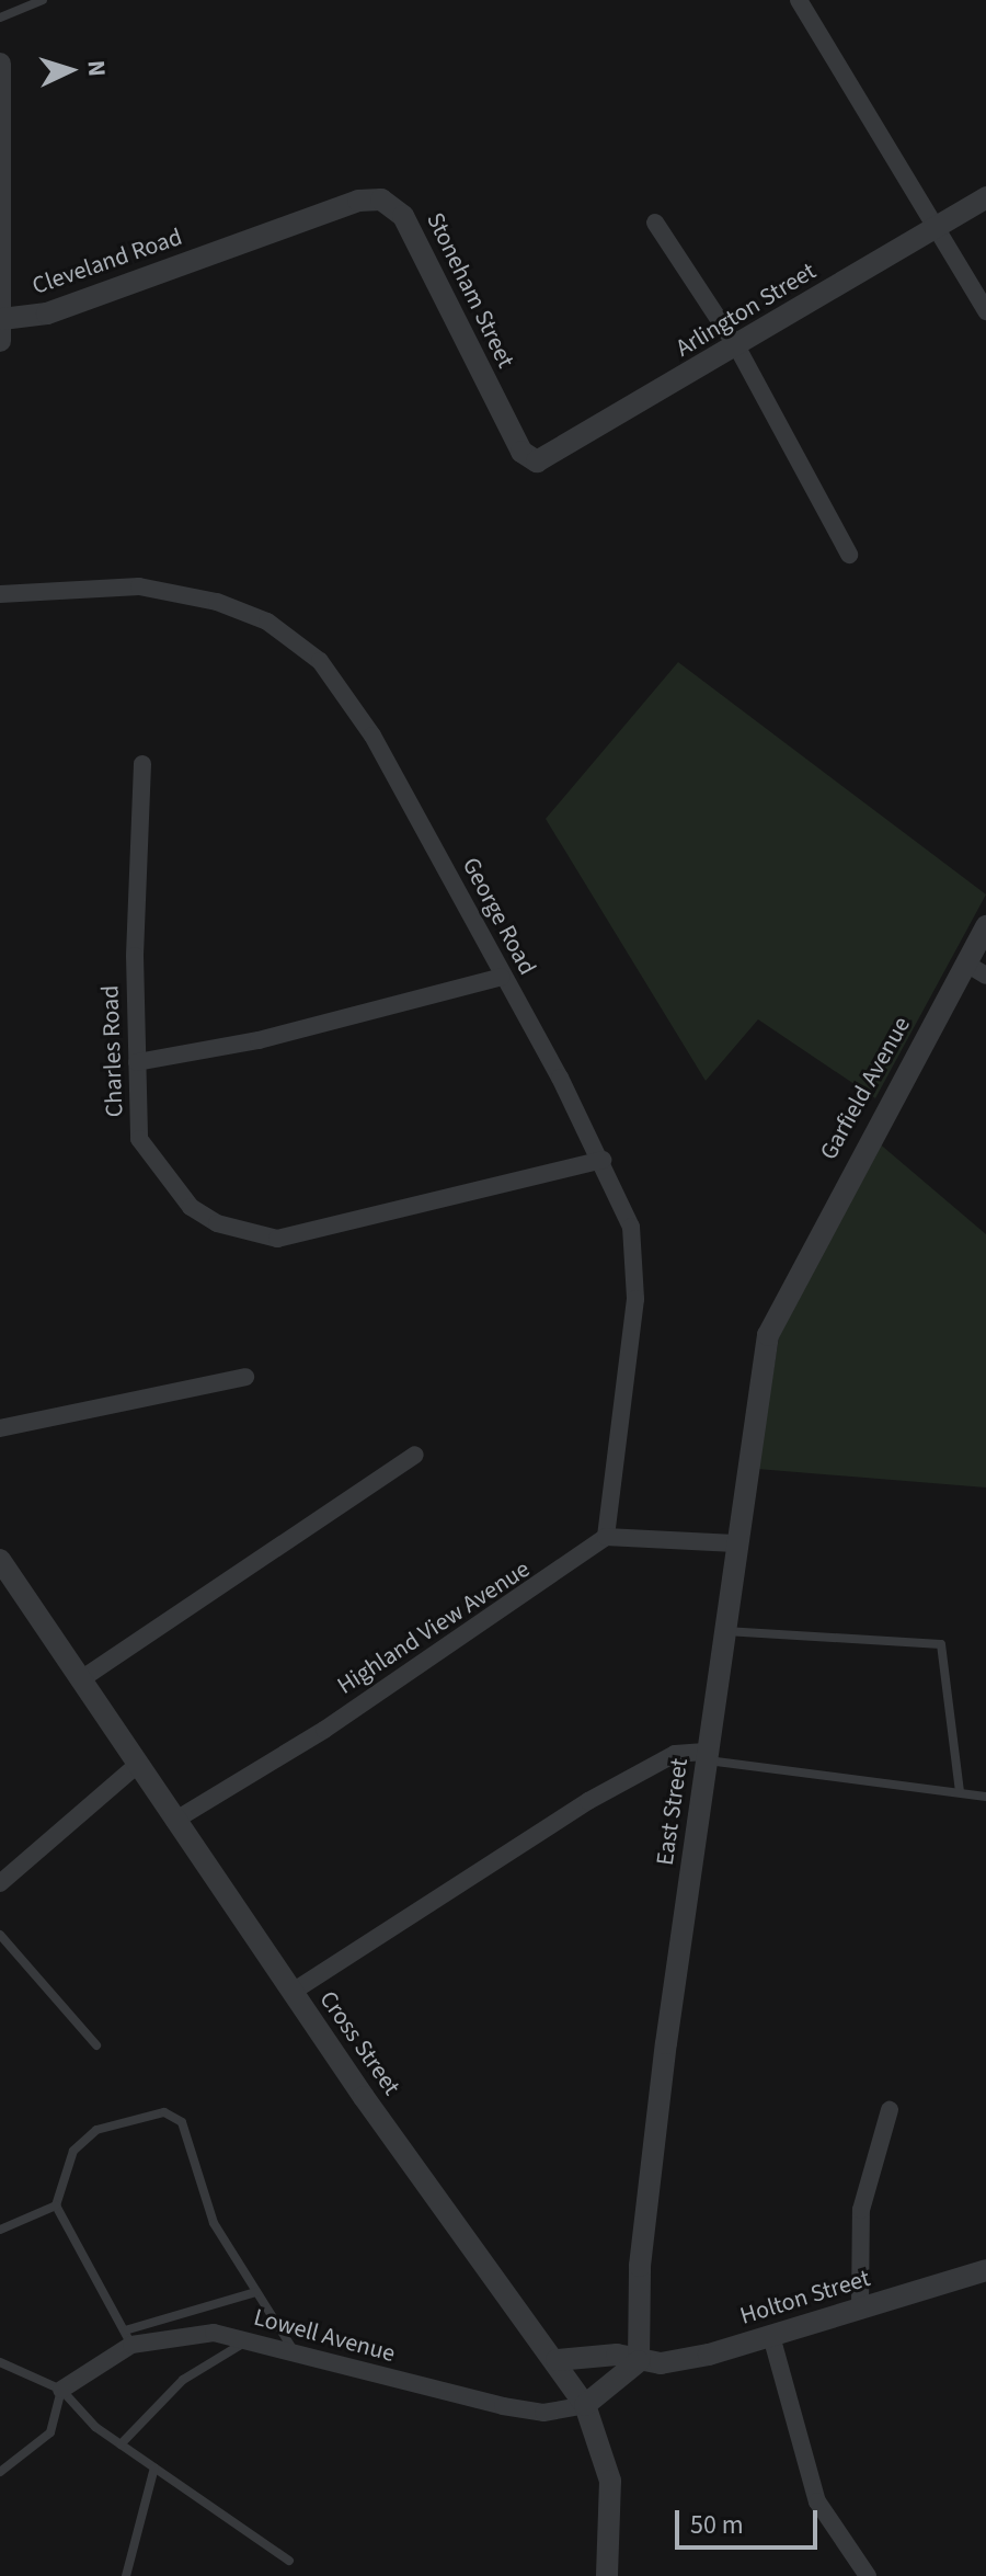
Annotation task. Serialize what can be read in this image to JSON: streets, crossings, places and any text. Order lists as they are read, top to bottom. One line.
{"streets":{"street":["Cleveland Road","Stoneham Street","Arlington Street","George Road","Charles Road","Garfield Avenue","Highland View Avenue","East Street","Cross Street","Holton Street","Lowell Avenue"]},"crossings":[["Cleveland Road","Stoneham Street"],["Stoneham Street","Arlington Street"],["George Road","Charles Road"],["George Road","Highland View Avenue"],["Garfield Avenue","East Street"],["Highland View Avenue","Cross Street"],["East Street","Holton Street"],["Cross Street","Holton Street"],["Cross Street","Lowell Avenue"]],"scale_bar":"50 m","north":"right"}
